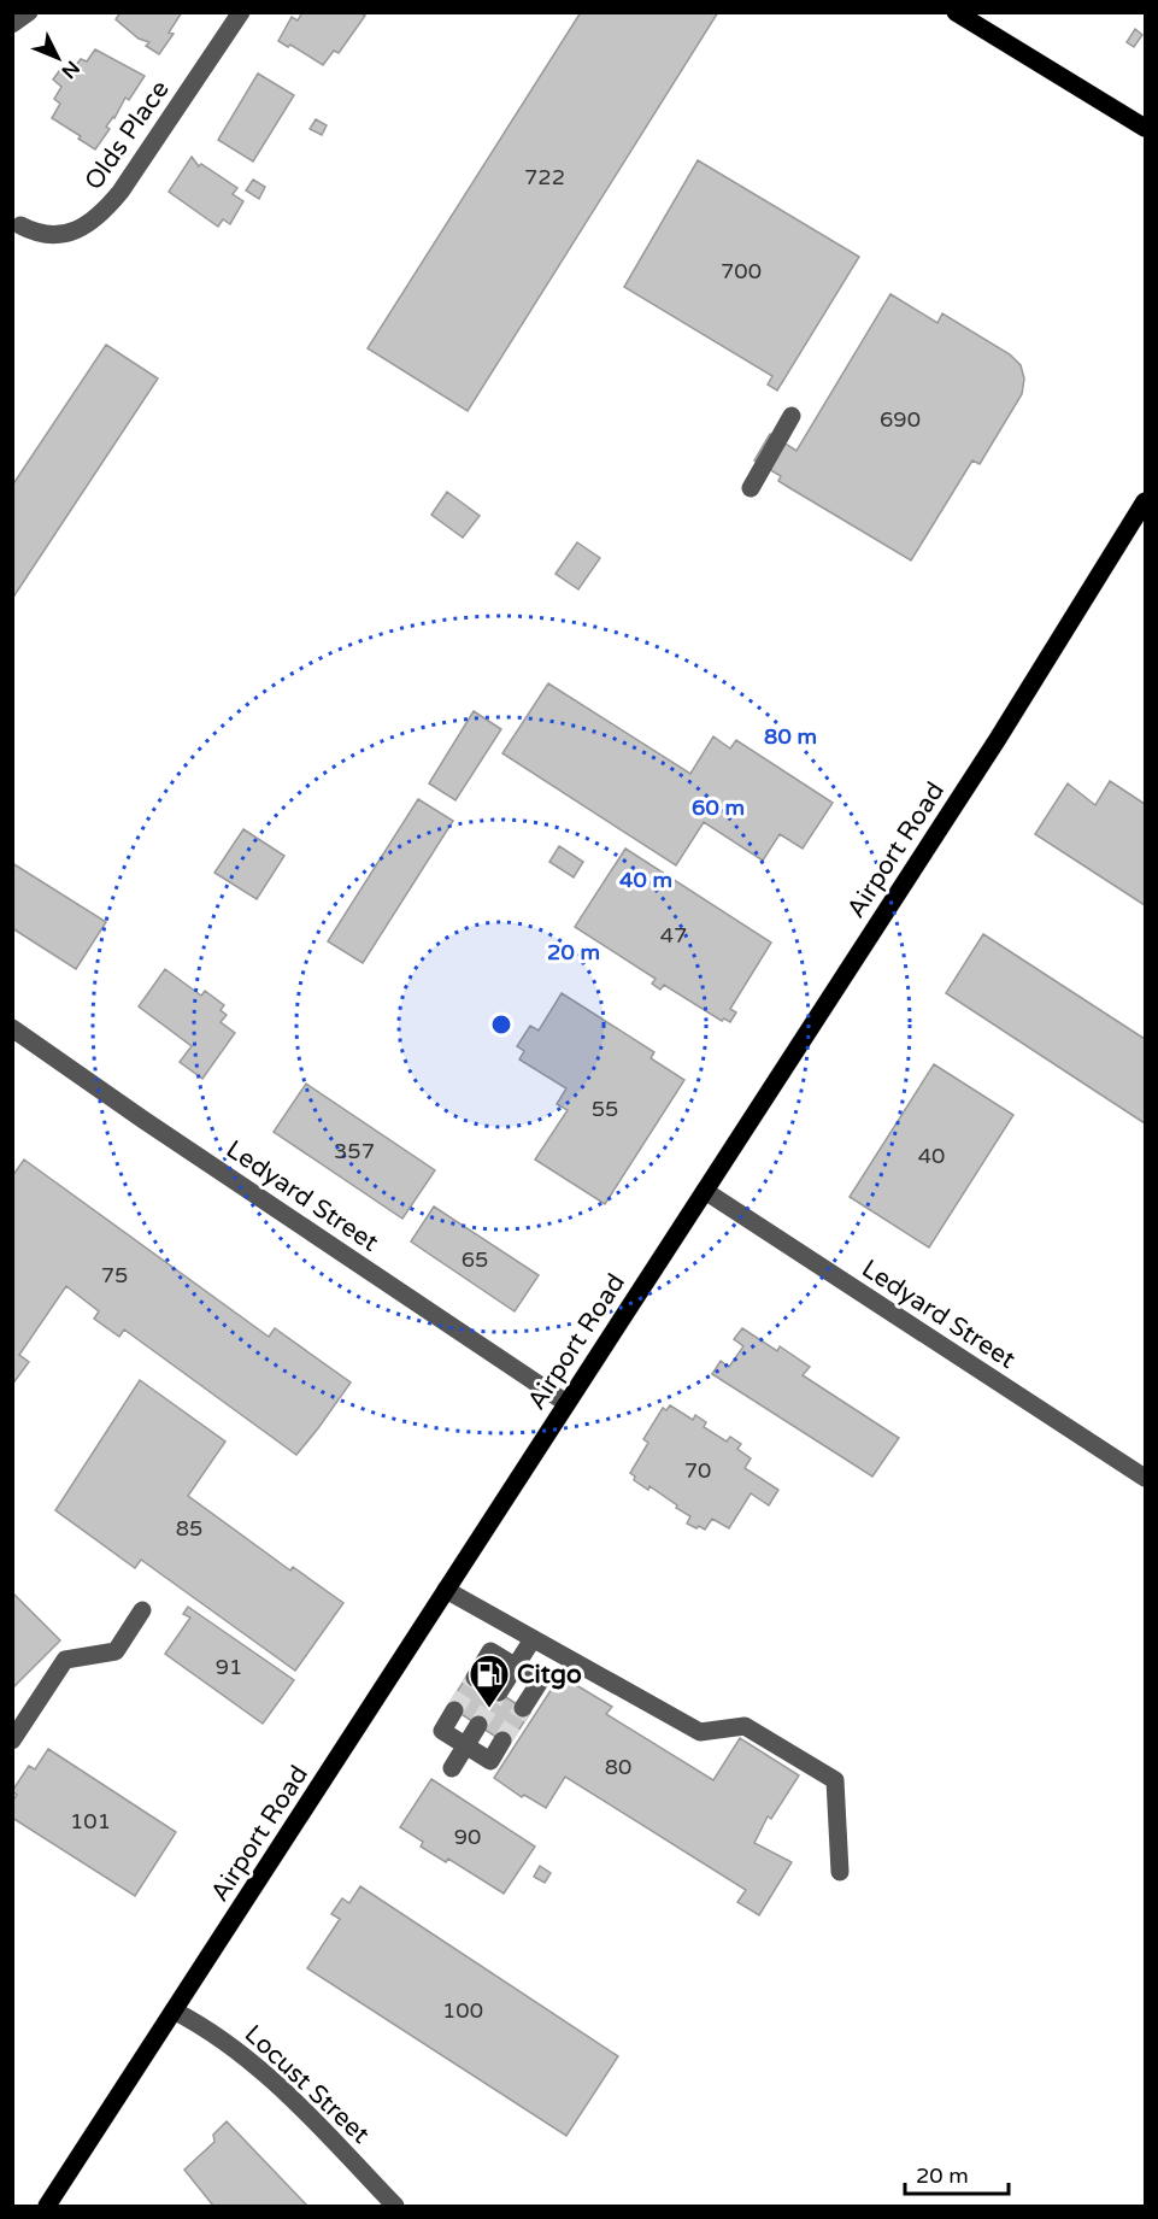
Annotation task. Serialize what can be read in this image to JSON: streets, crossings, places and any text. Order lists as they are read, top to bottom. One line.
{"streets":{"main road":["Airport Road"],"street":["Olds Place","Ledyard Street","Locust Street"]},"crossings":[["Airport Road","Ledyard Street"],["Airport Road","Locust Street"]],"places":{"fuel station":["Citgo"]},"house_numbers":["722","700","690","47","55","357","40","65","75","70","85","91","80","101","90","100"],"scale_bar":"20 m","north":"bottom right","rings":["80 m","60 m","40 m","20 m"]}
